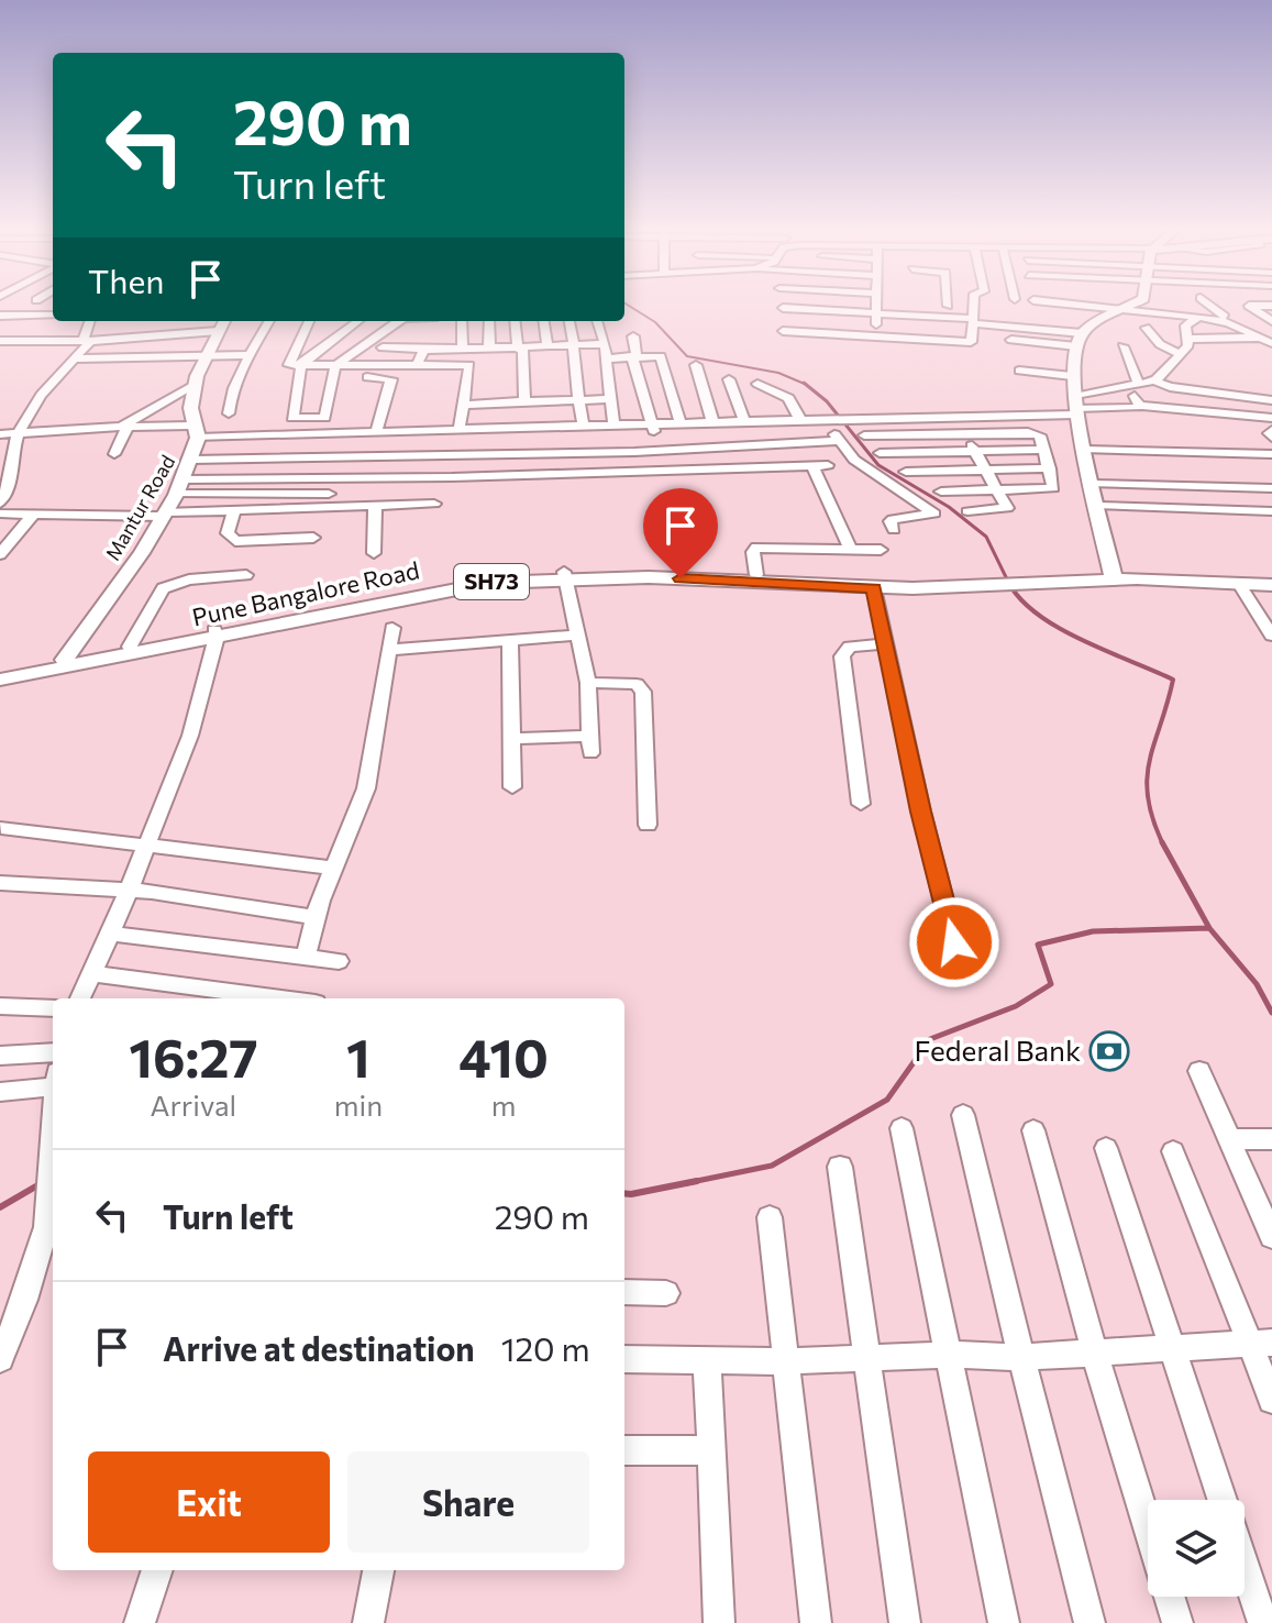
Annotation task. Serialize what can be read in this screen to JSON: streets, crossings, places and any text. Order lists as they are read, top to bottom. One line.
{"streets":{"main road":["Mantur Road","SH73","Pune Bangalore Road"]},"crossings":[["Mantur Road","Pune Bangalore Road"],["SH73","Pune Bangalore Road"]],"places":{"bank":["Federal Bank"]},"page":{"turn":["290 m","Turn left"],"then":"Then","eta":["16:27","Arrival","1","min","410","m"],"list":[{"name":"Turn left","value":"290 m"},{"name":"Arrive at destination","value":"120 m"}],"buttons":["Exit","Share"]}}
